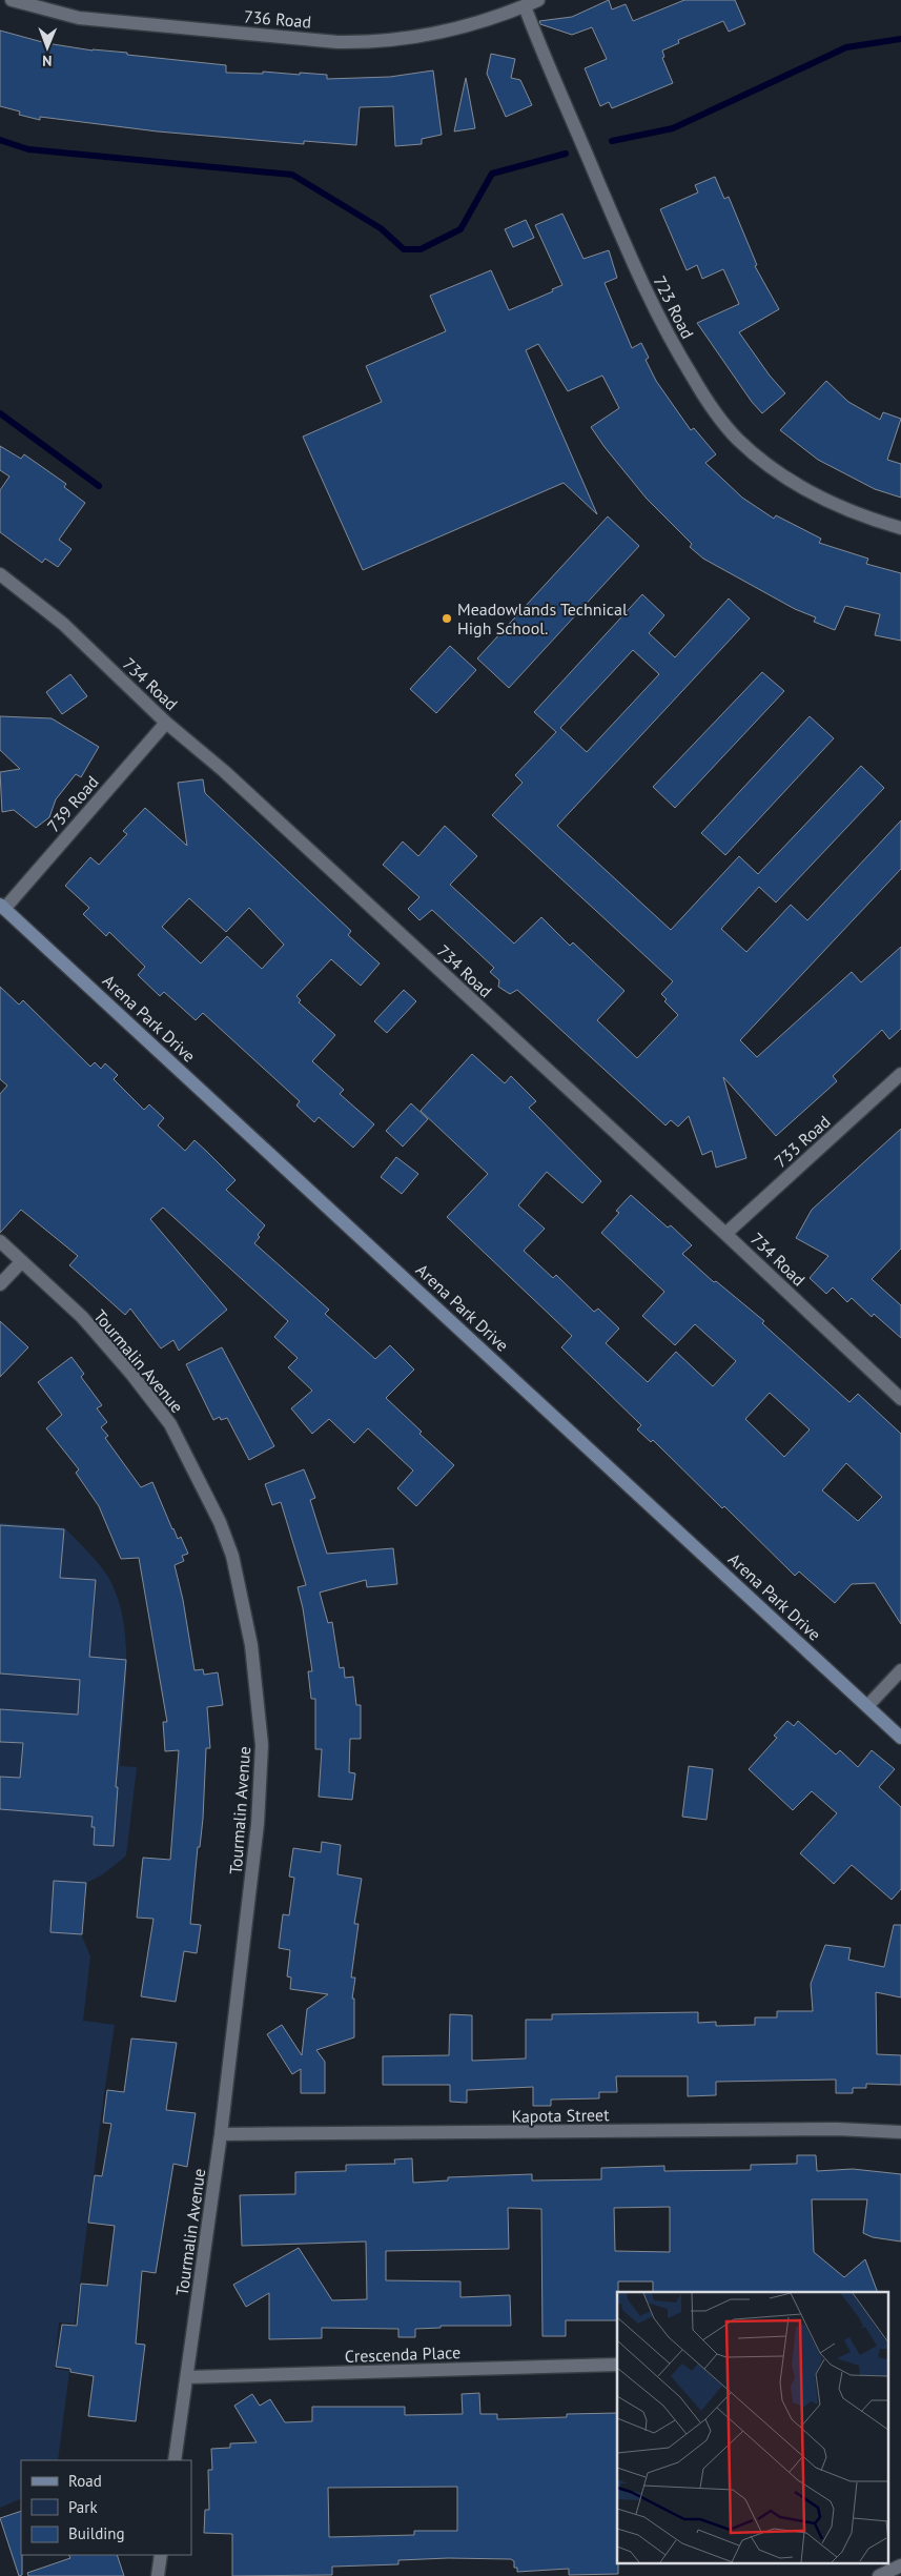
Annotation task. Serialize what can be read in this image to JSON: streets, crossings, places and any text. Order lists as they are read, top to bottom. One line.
{"streets":{"street":["736 Road","723 Road","734 Road","739 Road","Arena Park Drive","733 Road","Tourmalin Avenue","Kapota Street","Crescenda Place"]},"crossings":[["736 Road","723 Road"],["734 Road","739 Road"],["734 Road","733 Road"],["739 Road","Arena Park Drive"],["Tourmalin Avenue","Kapota Street"],["Tourmalin Avenue","Crescenda Place"]],"places":["Meadowlands Technical High School."],"legend":["Road","Park","Building"],"north":"bottom"}
